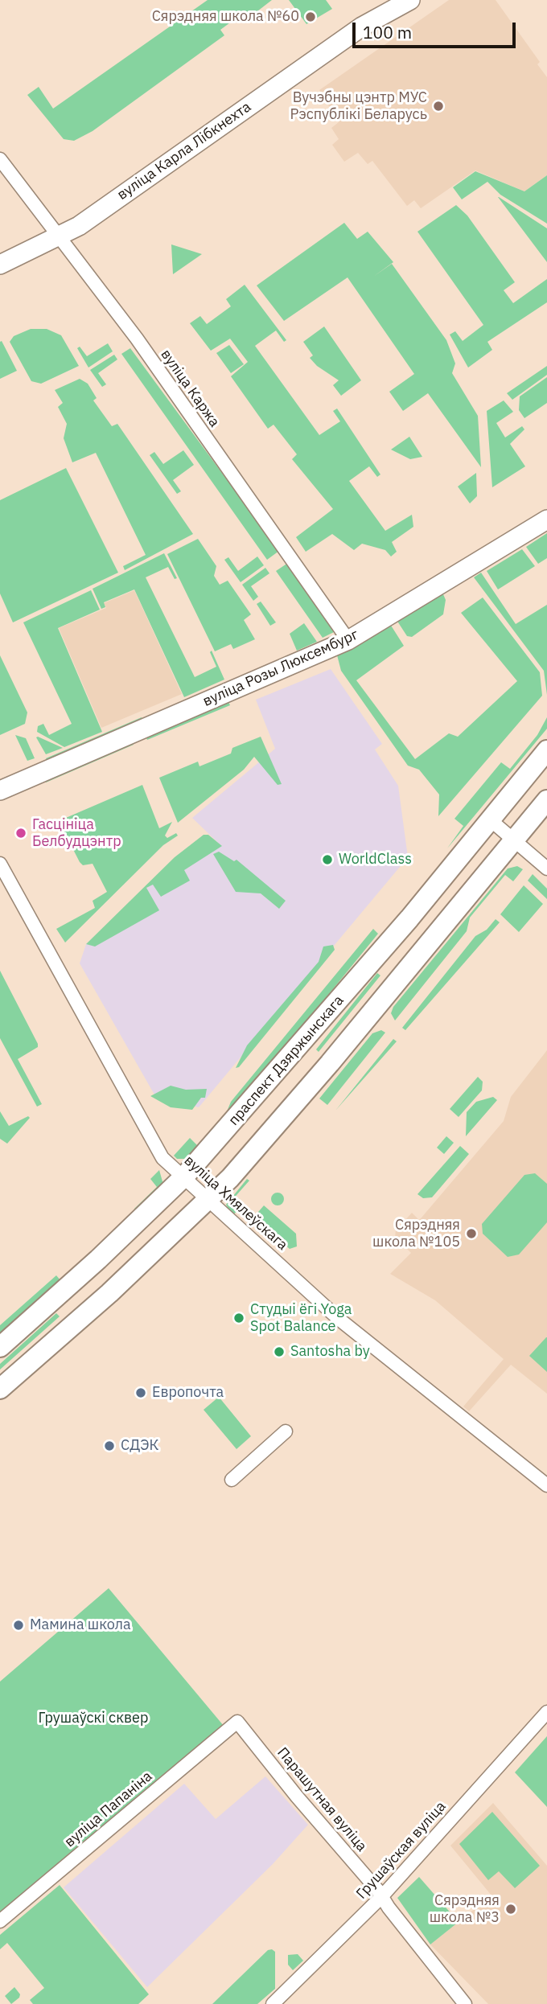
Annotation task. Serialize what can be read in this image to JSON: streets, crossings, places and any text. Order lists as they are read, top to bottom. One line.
{"streets":{"main road":["праспект Дзяржынскага"],"street":["вуліца Карла Лібкнехта","вуліца Каржа","вуліца Розы Люксембург","вуліца Хмялеўскага","Парашутная вуліца","вуліца Папаніна","Грушаўская вуліца"]},"crossings":[["вуліца Карла Лібкнехта","вуліца Каржа"],["вуліца Каржа","вуліца Розы Люксембург"],["праспект Дзяржынскага","вуліца Хмялеўскага"],["Парашутная вуліца","вуліца Папаніна"],["Парашутная вуліца","Грушаўская вуліца"]],"parks":["Грушаўскі сквер"],"places":["Сярэдняя школа №60","Вучэбны цэнтр МУС Рэспублікі Беларусь","Гасцініца Белбудцэнтр","WorldClass","Сярэдняя школа №105","Студыі ёгі Yoga Spot Balance","Santosha by","Европочта","СДЭК","Мамина школа","Сярэдняя школа №3"],"scale_bar":"100 m"}
